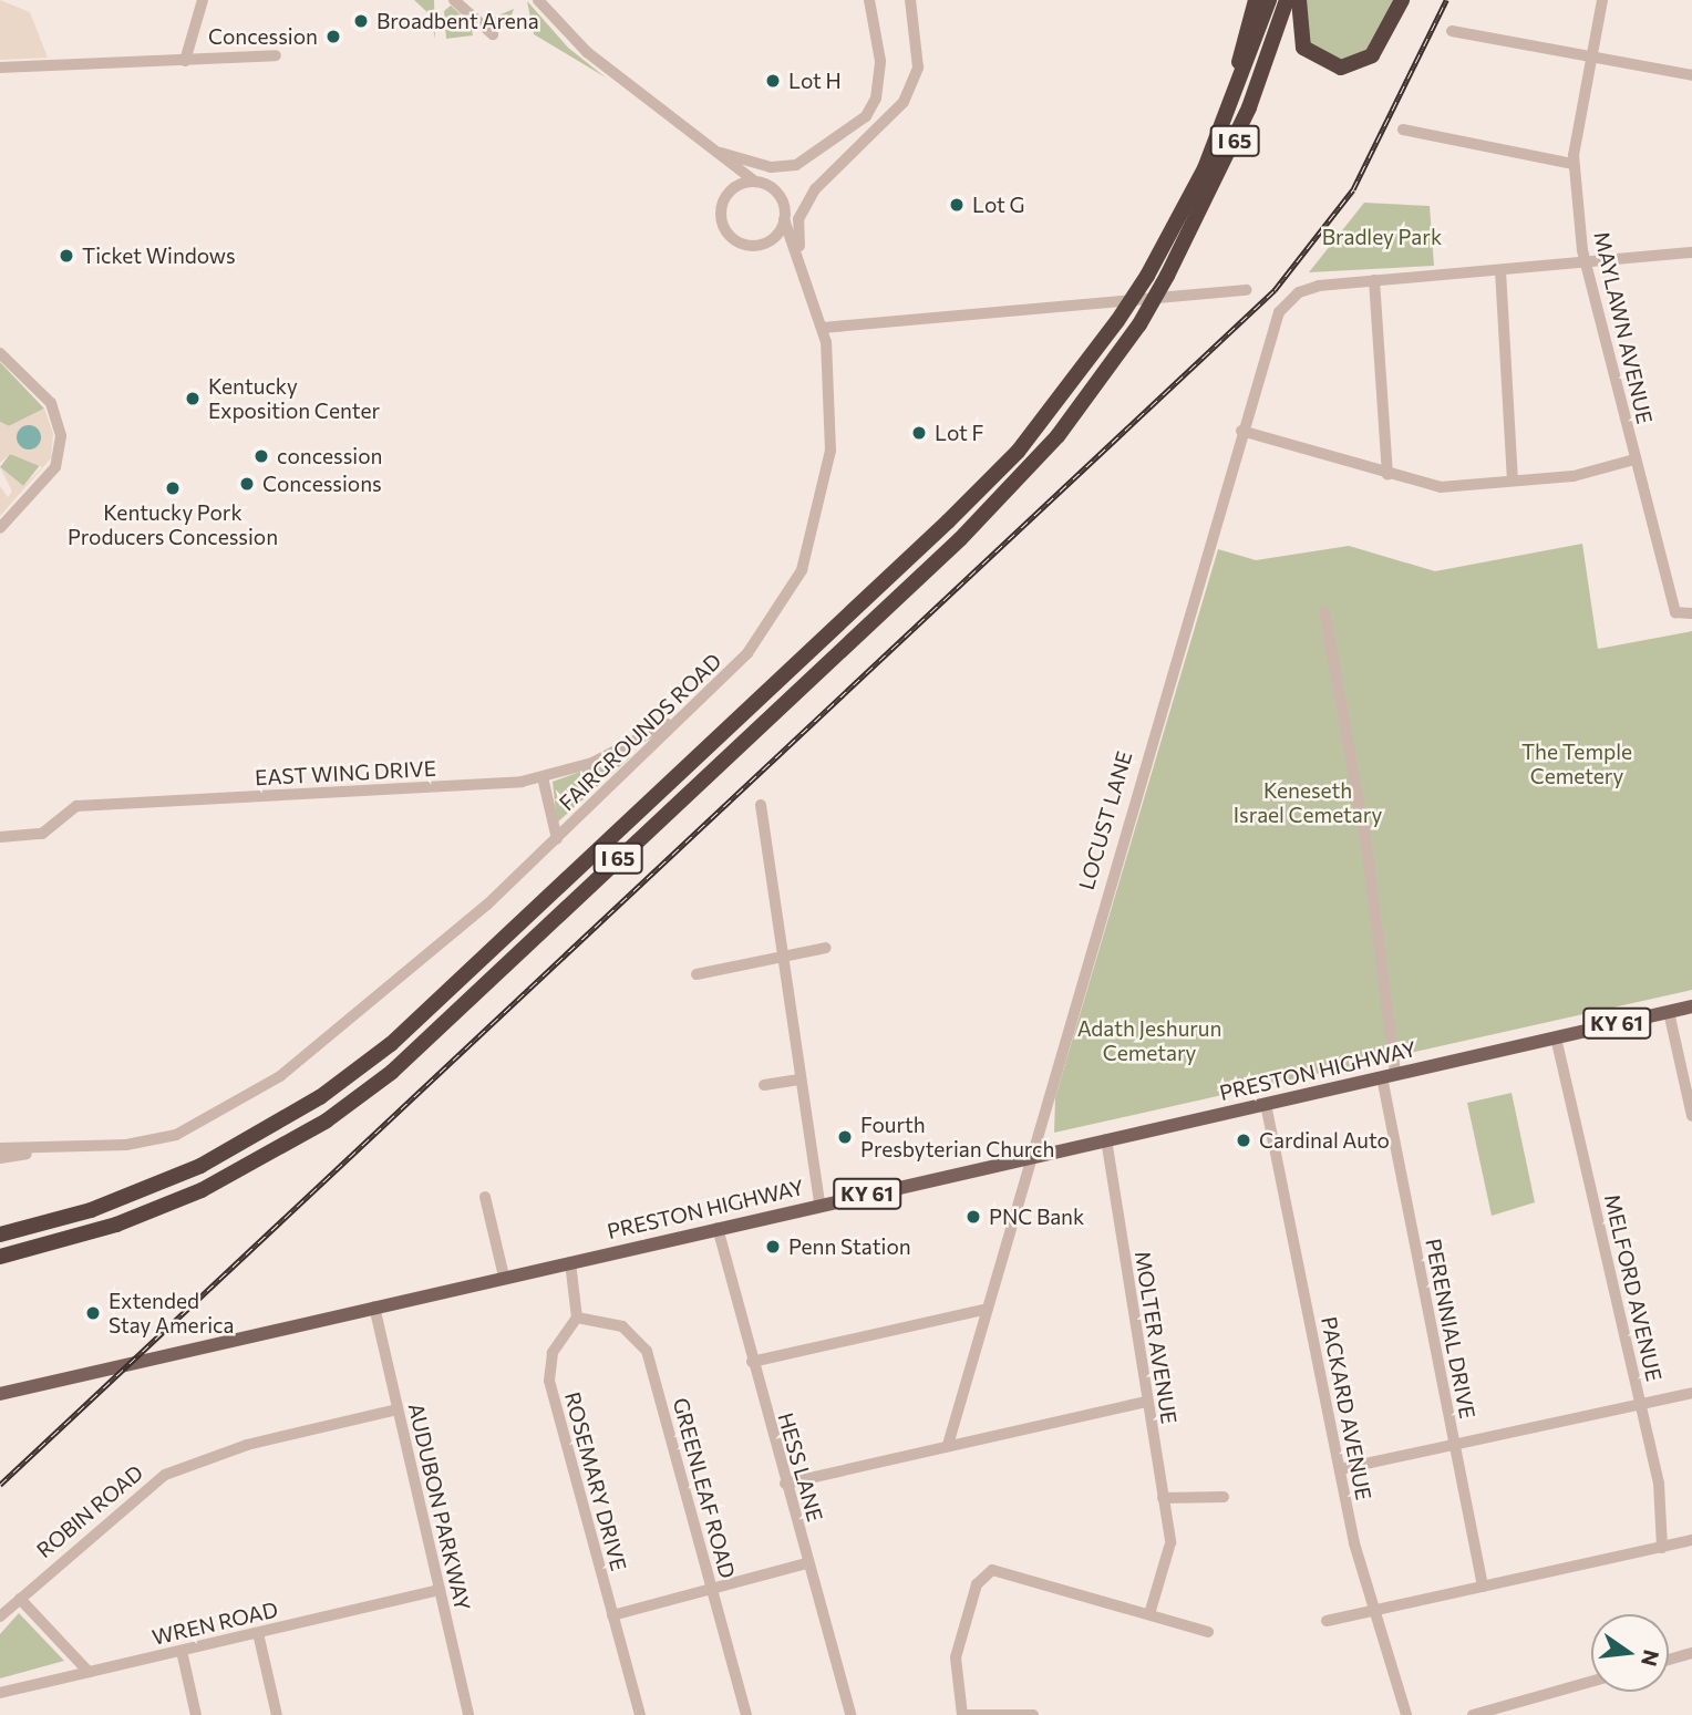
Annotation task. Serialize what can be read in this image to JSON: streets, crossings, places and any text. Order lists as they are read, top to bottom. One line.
{"streets":{"highway":["I 65"],"main road":["KY 61","PRESTON HIGHWAY"],"street":["MAYLAWN AVENUE","FAIRGROUNDS ROAD","EAST WING DRIVE","LOCUST LANE","MELFORD AVENUE","PERENNIAL DRIVE","MOLTER AVENUE","PACKARD AVENUE","HESS LANE","ROSEMARY DRIVE","GREENLEAF ROAD","AUDUBON PARKWAY","ROBIN ROAD","WREN ROAD"]},"crossings":[["MAYLAWN AVENUE","LOCUST LANE"],["FAIRGROUNDS ROAD","EAST WING DRIVE"],["LOCUST LANE","PRESTON HIGHWAY"],["PRESTON HIGHWAY","MELFORD AVENUE"],["PRESTON HIGHWAY","PERENNIAL DRIVE"],["PRESTON HIGHWAY","MOLTER AVENUE"],["PRESTON HIGHWAY","PACKARD AVENUE"],["PRESTON HIGHWAY","HESS LANE"],["PRESTON HIGHWAY","AUDUBON PARKWAY"],["ROSEMARY DRIVE","GREENLEAF ROAD"],["AUDUBON PARKWAY","ROBIN ROAD"],["AUDUBON PARKWAY","WREN ROAD"]],"parks":["Bradley Park","The Temple Cemetery","Keneseth Israel Cemetary","Adath Jeshurun Cemetary"],"places":["Broadbent Arena","Concession","Lot H","Lot G","Ticket Windows","Kentucky Exposition Center","Lot F","concession","Concessions","Kentucky Pork Producers Concession","Fourth Presbyterian Church","Cardinal Auto","PNC Bank","Penn Station","Extended Stay America"],"north":"right"}
